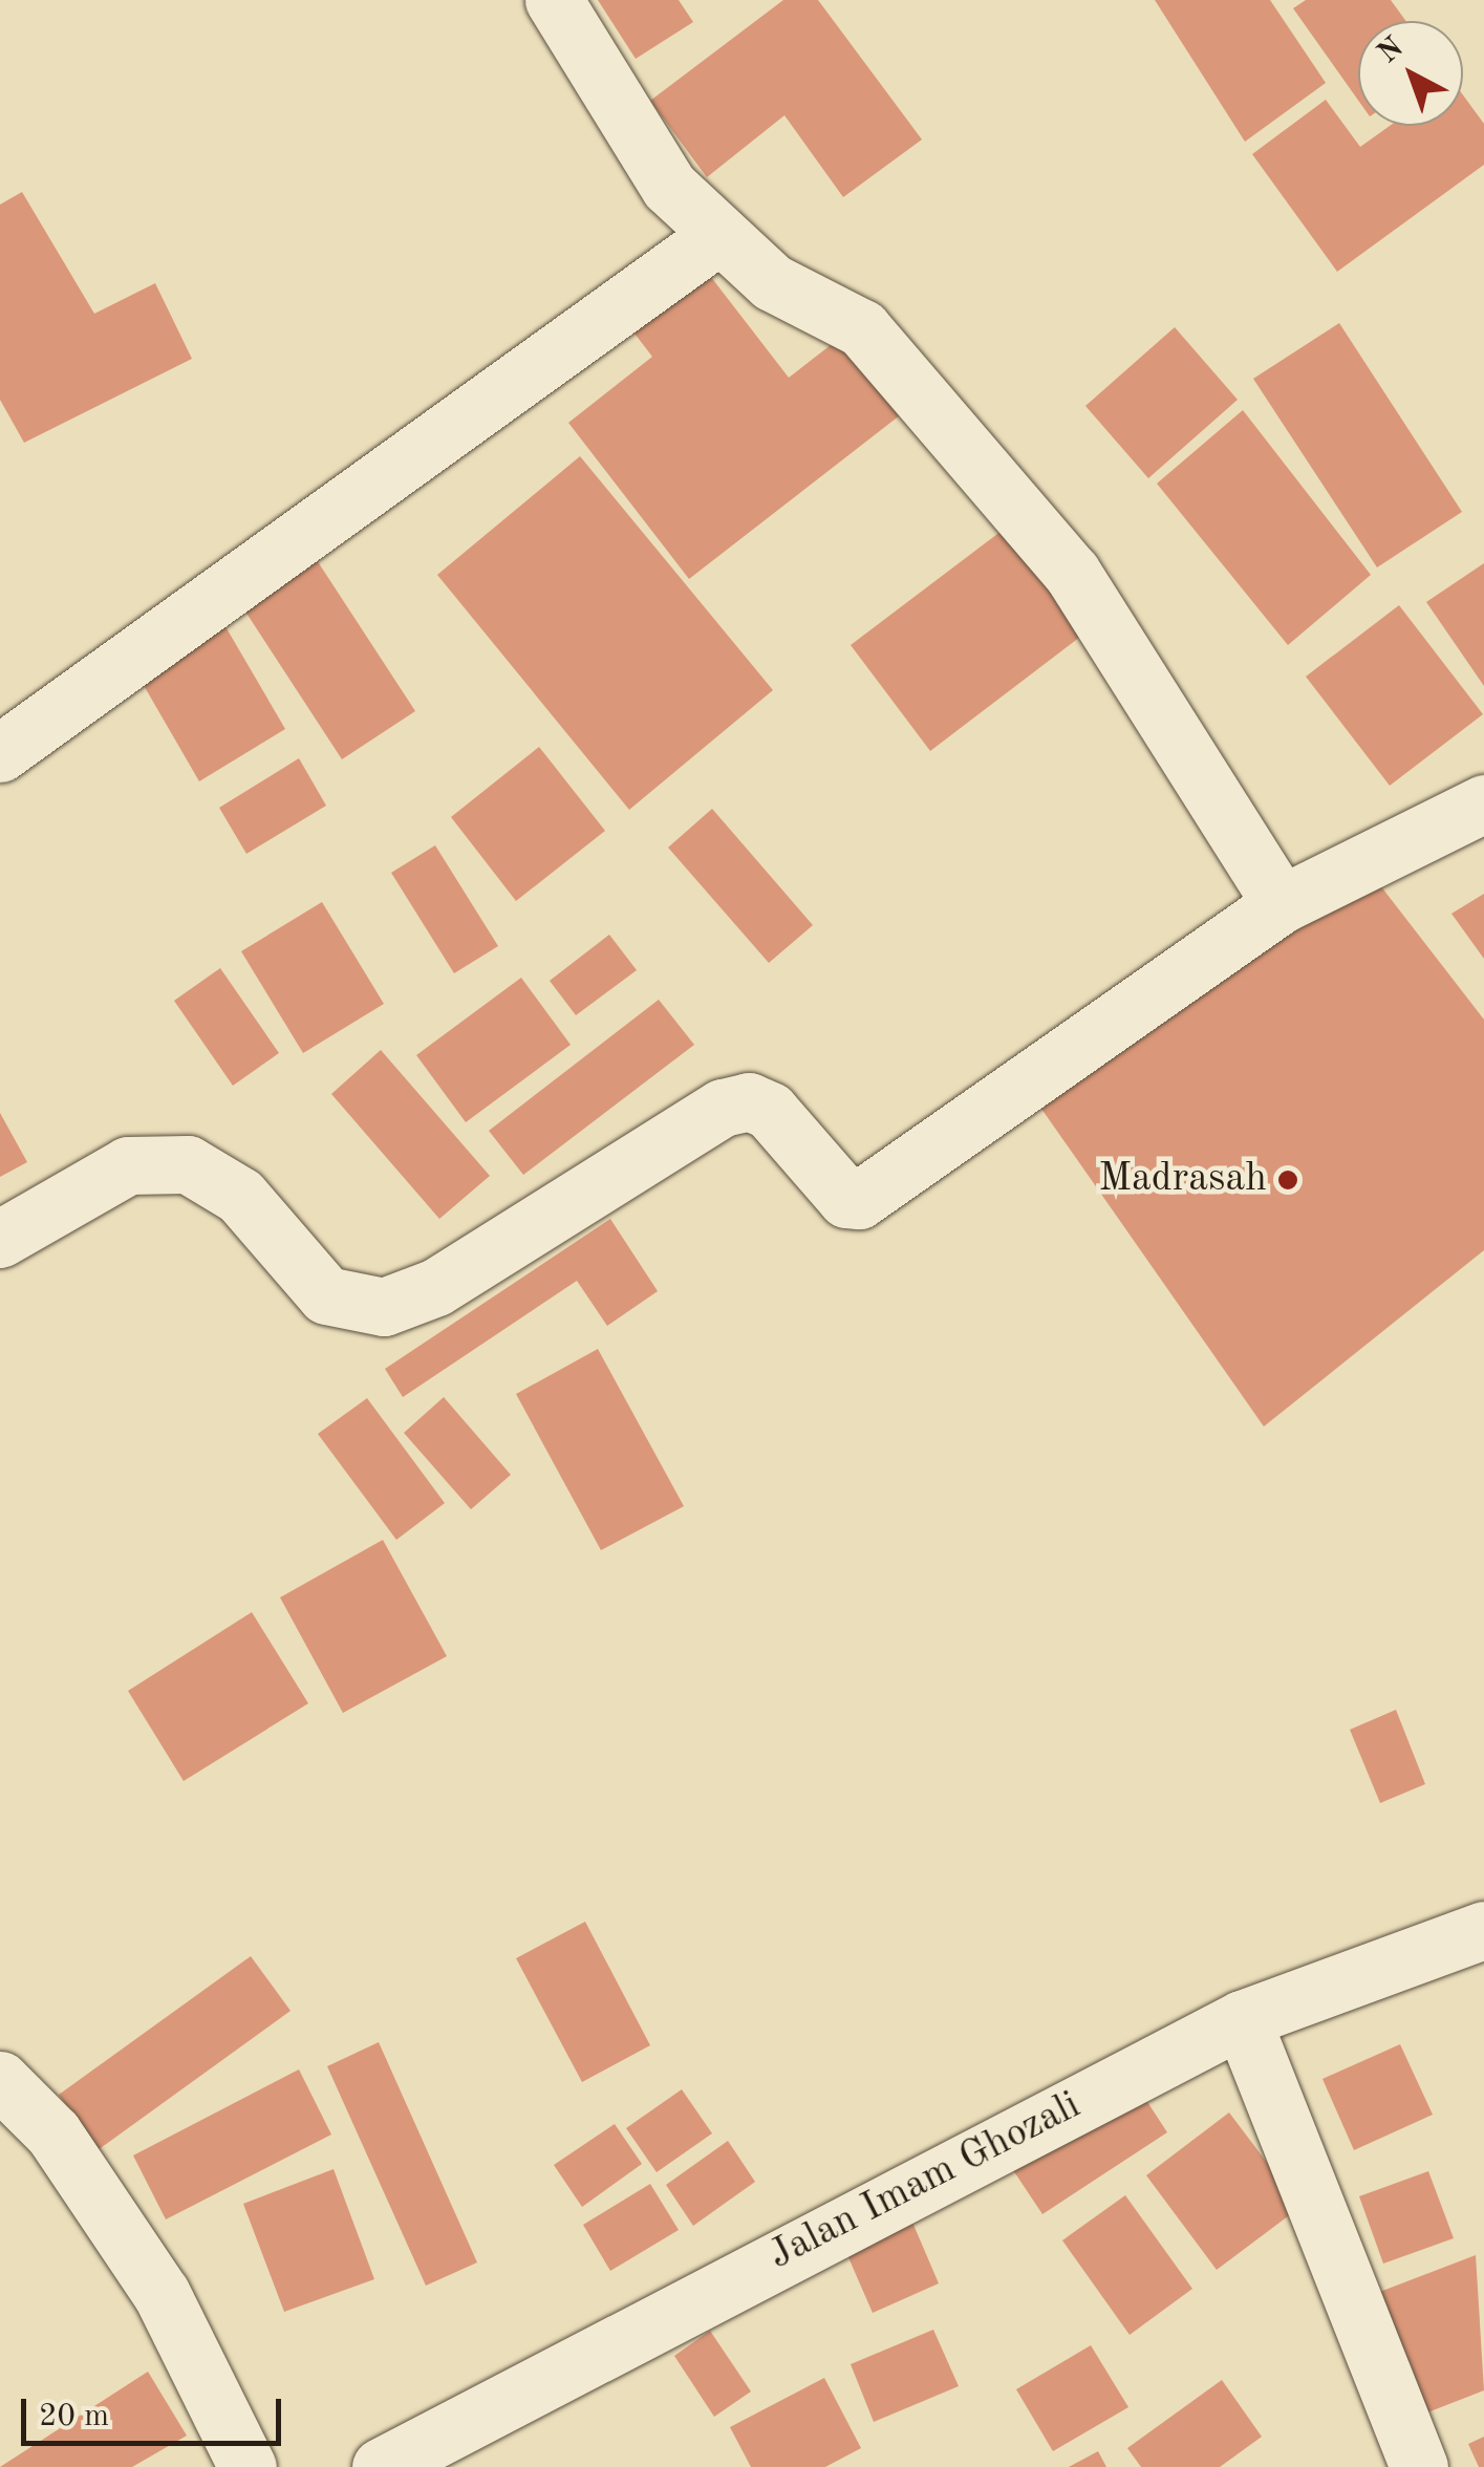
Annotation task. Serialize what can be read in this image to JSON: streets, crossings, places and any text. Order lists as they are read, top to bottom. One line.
{"streets":{"street":["Jalan Imam Ghozali"]},"places":["Madrasah"],"scale_bar":"20 m","north":"top left"}
